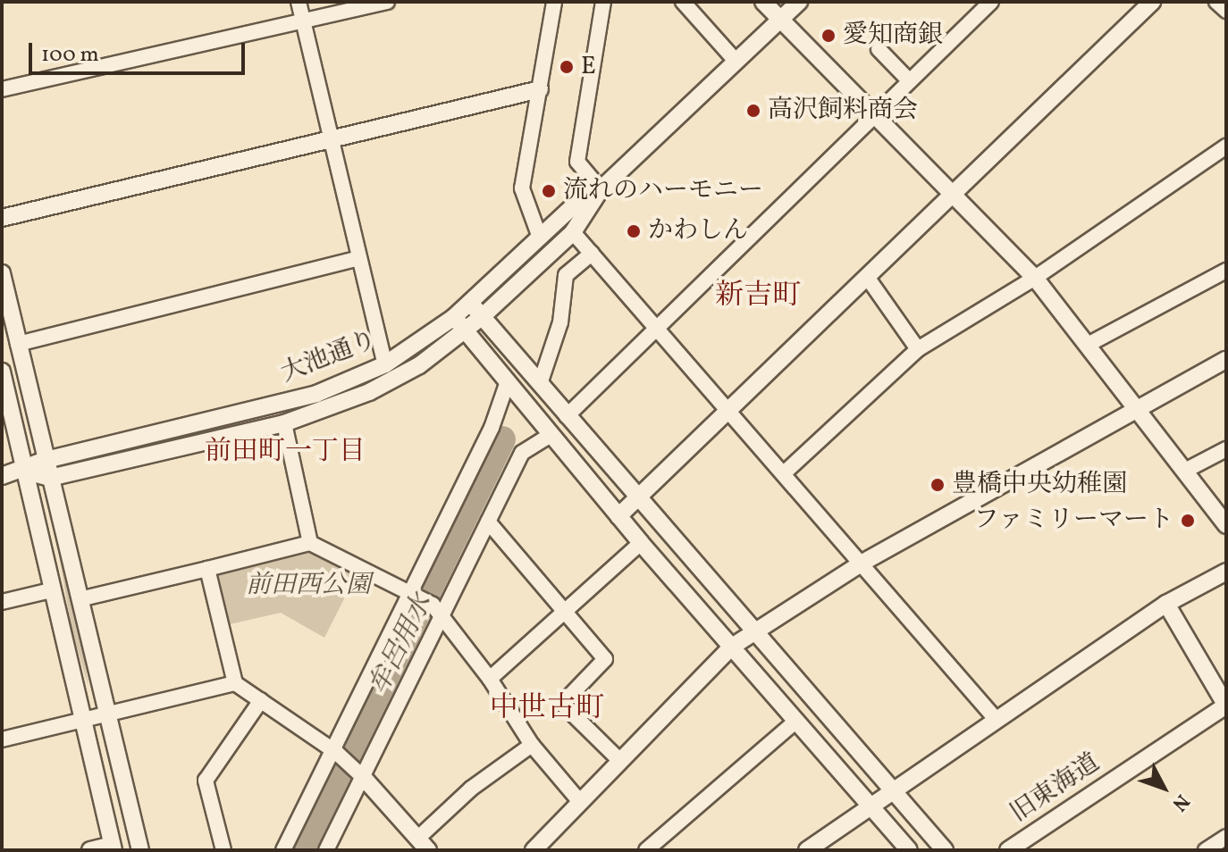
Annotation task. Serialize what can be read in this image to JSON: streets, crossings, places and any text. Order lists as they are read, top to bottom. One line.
{"streets":{"street":["大池通り","旧東海道"]},"districts":["新吉町","前田町一丁目","中世古町"],"water":["牟呂用水"],"parks":["前田西公園"],"places":["愛知商銀","E","高沢飼料商会","流れのハーモニー","かわしん","豊橋中央幼稚園","ファミリーマート"],"scale_bar":"100 m","north":"bottom right"}
